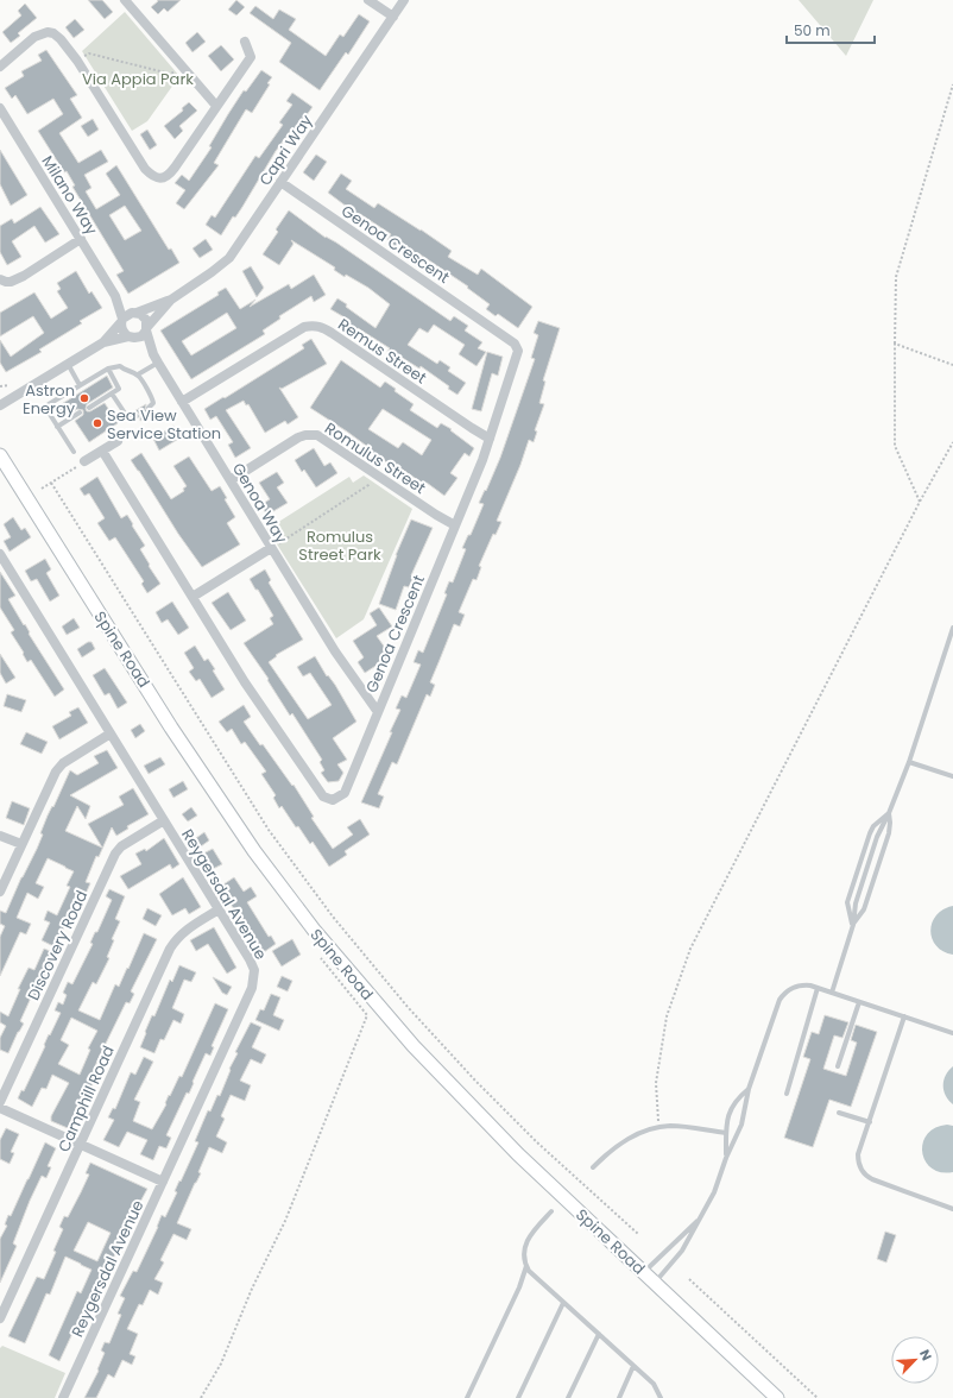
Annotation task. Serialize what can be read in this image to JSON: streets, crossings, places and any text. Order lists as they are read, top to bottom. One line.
{"streets":{"main road":["Spine Road"],"street":["Capri Way","Milano Way","Genoa Crescent","Remus Street","Romulus Street","Genoa Way","Reygersdal Avenue","Discovery Road","Camphill Road"]},"crossings":[["Capri Way","Milano Way"],["Capri Way","Genoa Crescent"],["Capri Way","Genoa Way"],["Milano Way","Genoa Way"],["Genoa Crescent","Remus Street"],["Genoa Crescent","Romulus Street"],["Genoa Crescent","Genoa Way"],["Remus Street","Genoa Way"],["Romulus Street","Genoa Way"],["Reygersdal Avenue","Discovery Road"],["Reygersdal Avenue","Camphill Road"]],"parks":["Via Appia Park","Romulus Street Park"],"places":["Astron Energy","Sea View Service Station"],"scale_bar":"50 m","north":"top right"}
